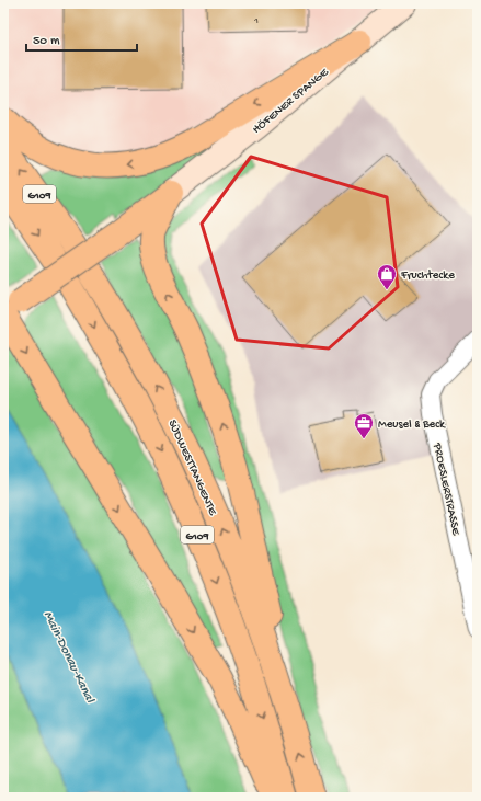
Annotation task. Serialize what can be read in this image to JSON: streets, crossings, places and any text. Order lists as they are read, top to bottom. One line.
{"streets":{"highway":["G109","SÜDWESTTANGENTE"],"main road":["HÖFENER SPANGE"],"street":["PROESLERSTRASSE"]},"water":["Main-Donau-Kanal"],"places":{"shop":["Fruchtecke"],"office":["Meusel & Beck"]},"house_numbers":["1"],"scale_bar":"50 m"}
